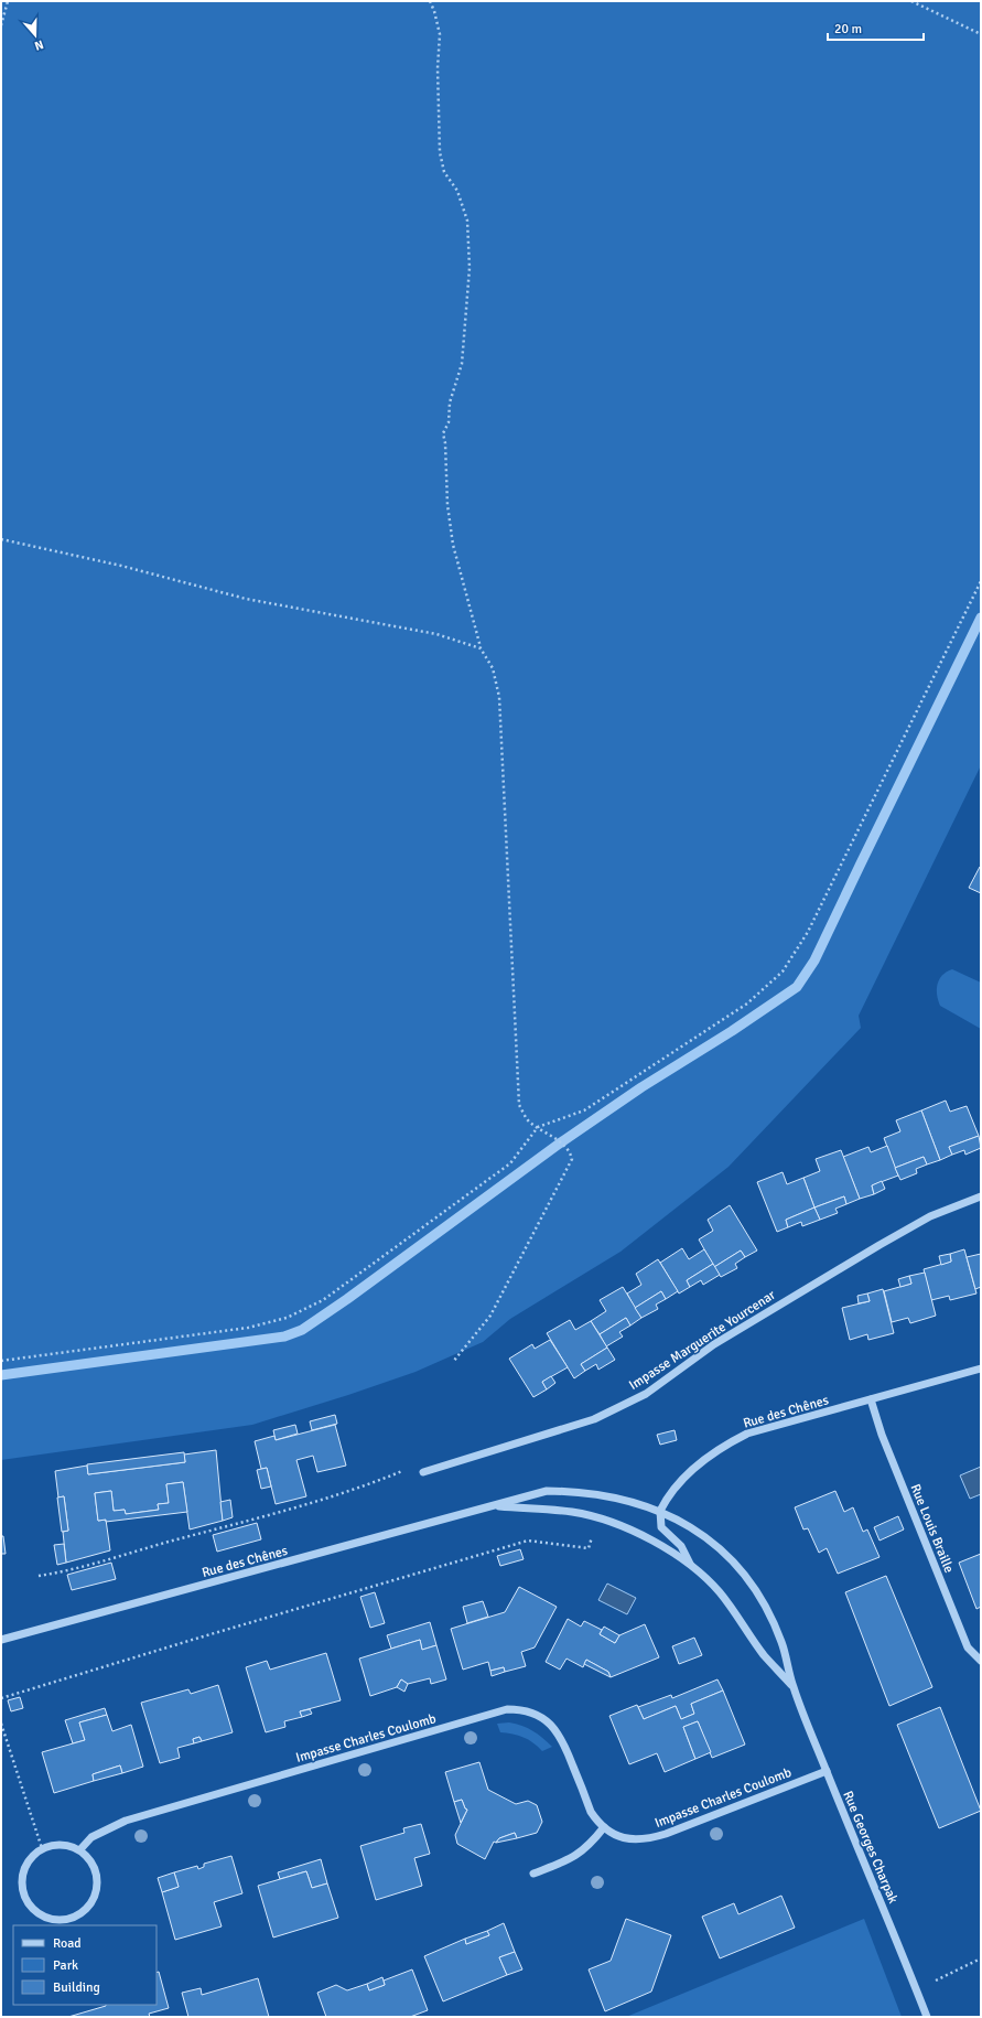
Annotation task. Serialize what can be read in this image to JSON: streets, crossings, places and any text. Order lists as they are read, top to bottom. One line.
{"streets":{"street":["Impasse Marguerite Yourcenar","Rue des Chênes","Rue Louis Braille","Impasse Charles Coulomb","Rue Georges Charpak"]},"crossings":[["Rue des Chênes","Rue Louis Braille"],["Rue des Chênes","Rue Georges Charpak"],["Impasse Charles Coulomb","Rue Georges Charpak"]],"legend":["Road","Park","Building"],"scale_bar":"20 m","north":"bottom"}
